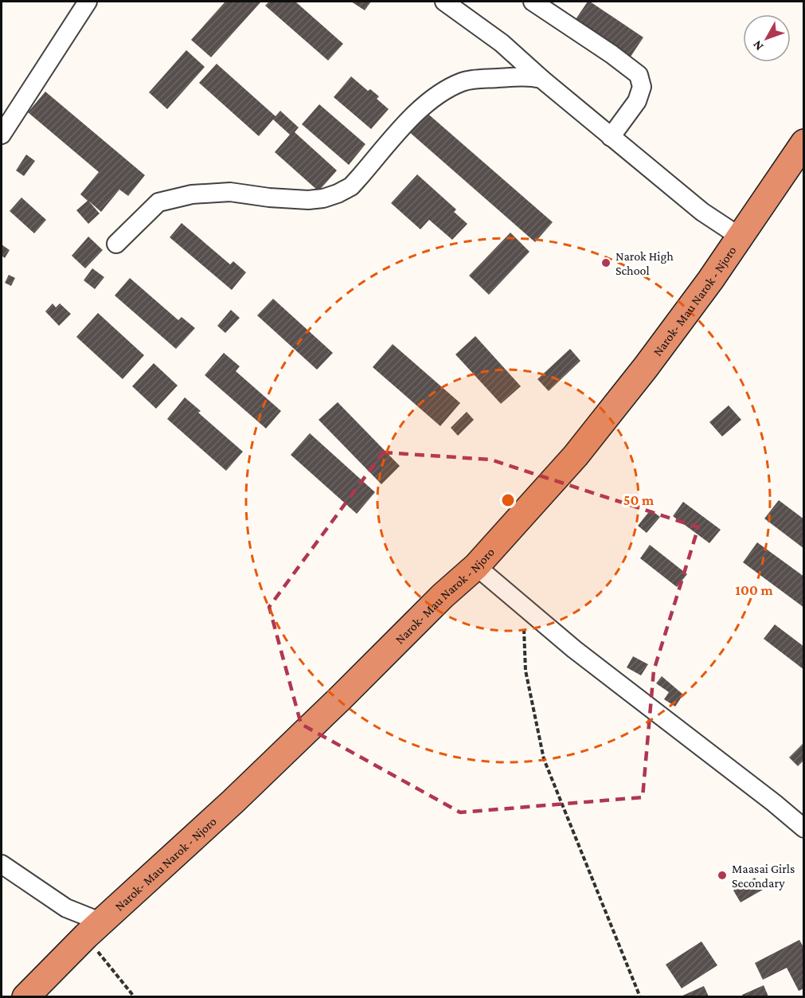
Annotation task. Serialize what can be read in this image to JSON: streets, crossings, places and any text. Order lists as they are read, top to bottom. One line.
{"streets":{"highway":["Narok- Mau Narok - Njoro"]},"places":["Narok High School","Maasai Girls Secondary"],"north":"bottom left","rings":["50 m","100 m"]}
